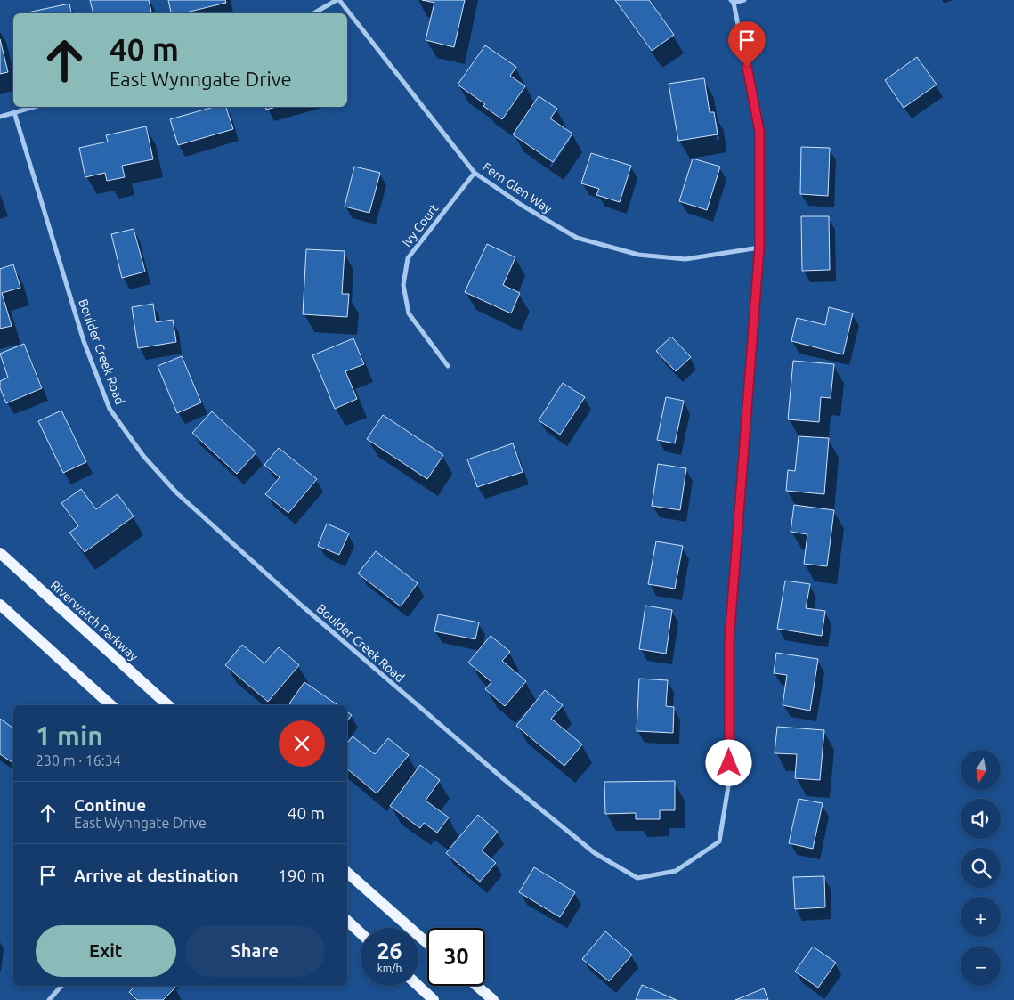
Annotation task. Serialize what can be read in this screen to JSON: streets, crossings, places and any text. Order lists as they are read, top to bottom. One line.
{"streets":{"main road":["Riverwatch Parkway"],"street":["Fern Glen Way","Ivy Court","Boulder Creek Road"]},"crossings":[["Fern Glen Way","Ivy Court"],["Fern Glen Way","Boulder Creek Road"]],"north":"bottom","page":{"turn":["40 m","East Wynngate Drive"],"heading":["1 min","230 m · 16:34"],"map_buttons":["+","−"],"list":[{"name":"Continue","note":"East Wynngate Drive","value":"40 m"},{"name":"Arrive at destination","value":"190 m"}],"buttons":["Exit","Share"],"speed":"26 km/h","limit":"30"}}
